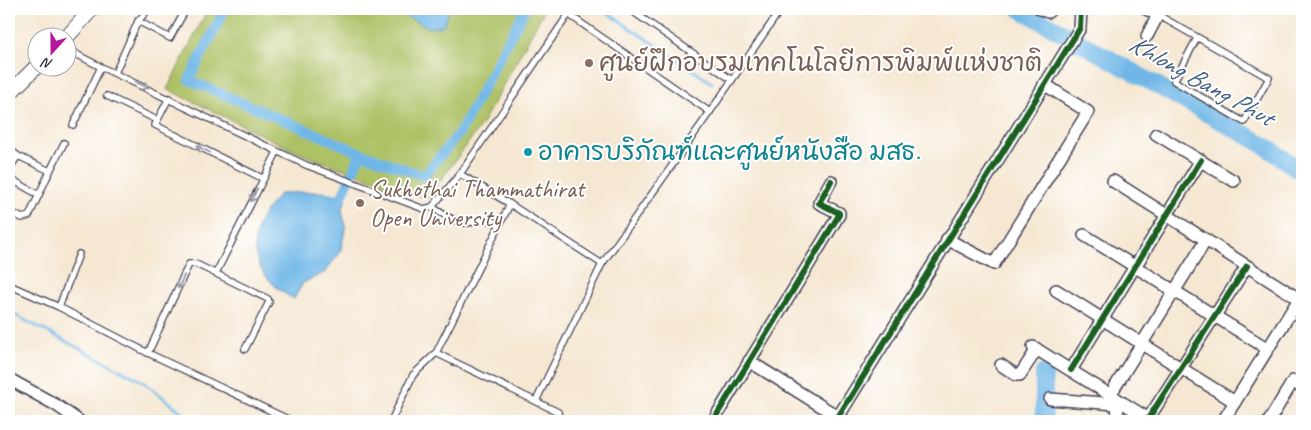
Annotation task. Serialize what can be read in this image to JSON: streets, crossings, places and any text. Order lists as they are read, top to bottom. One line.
{"water":["Khlong Bang Phut"],"places":["ศูนย์ฝึกอบรมเทคโนโลยีการพิมพ์แห่งชาติ","อาคารบริภัณฑ์และศูนย์หนังสือ มสธ.","Sukhothai Thammathirat Open University"],"north":"bottom"}
